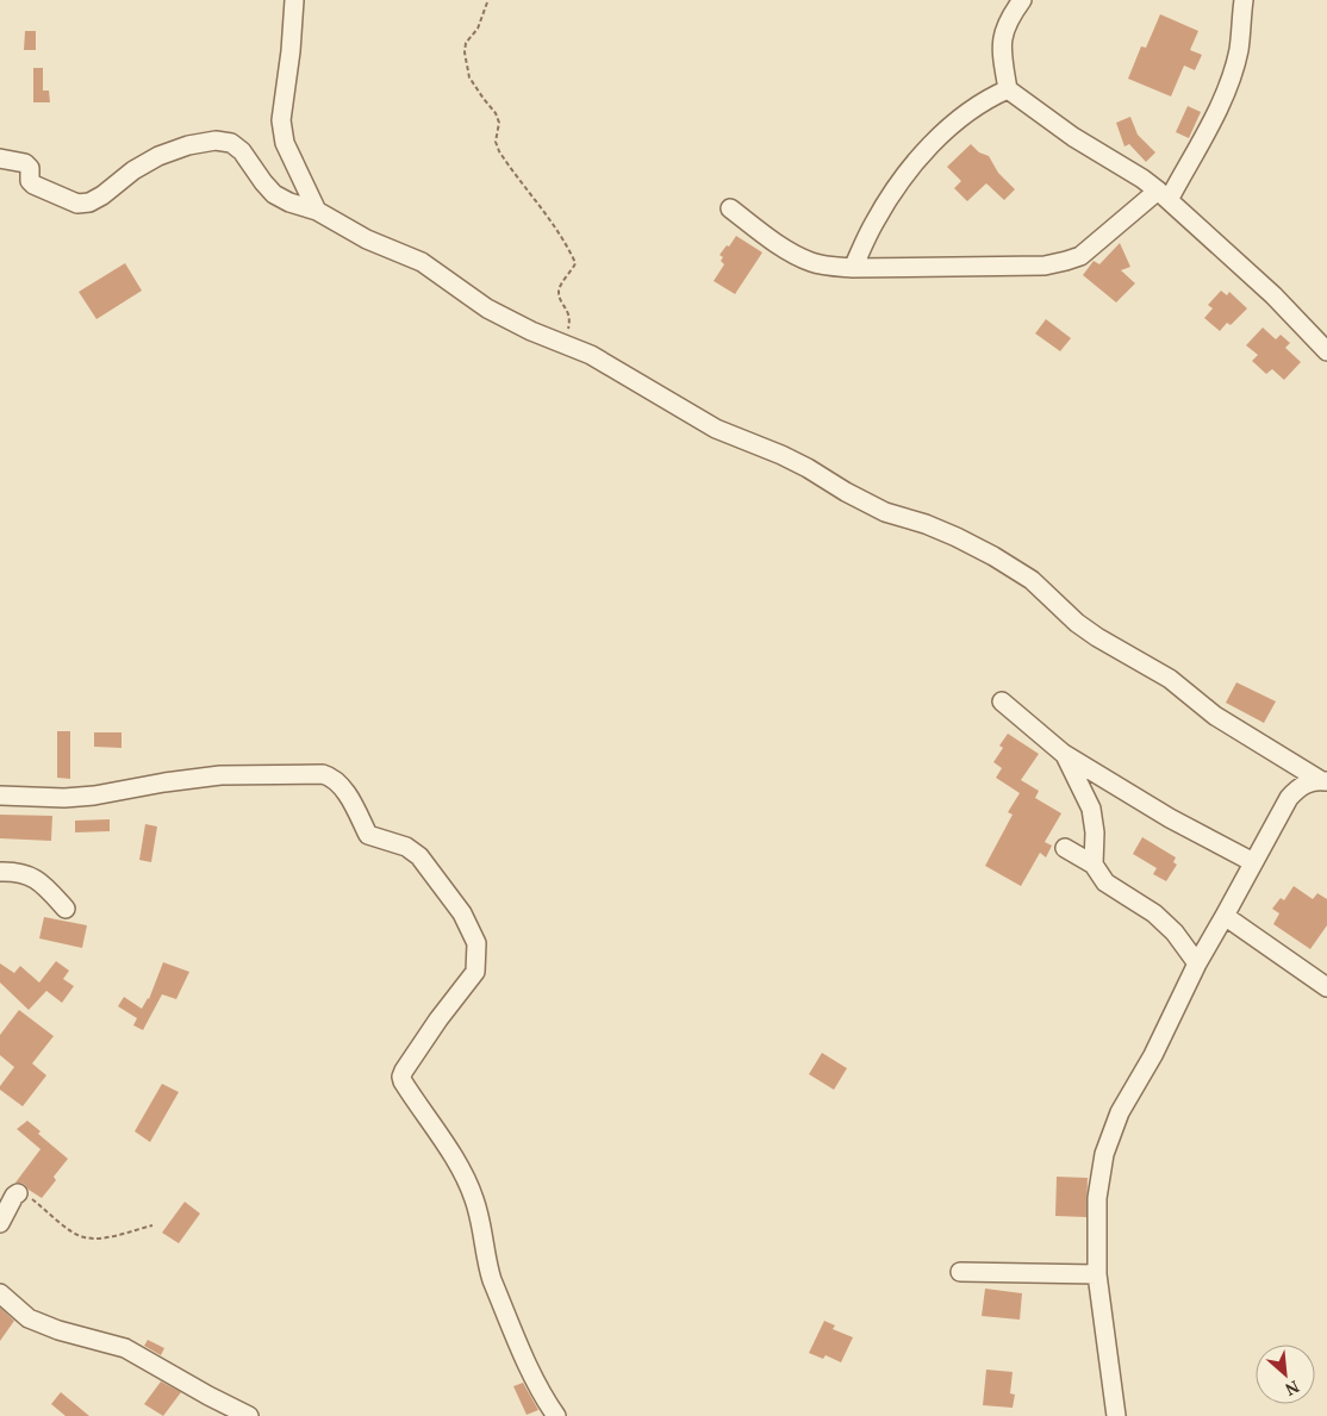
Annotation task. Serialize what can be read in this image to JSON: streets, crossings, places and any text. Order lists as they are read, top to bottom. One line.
{"north":"bottom right"}
